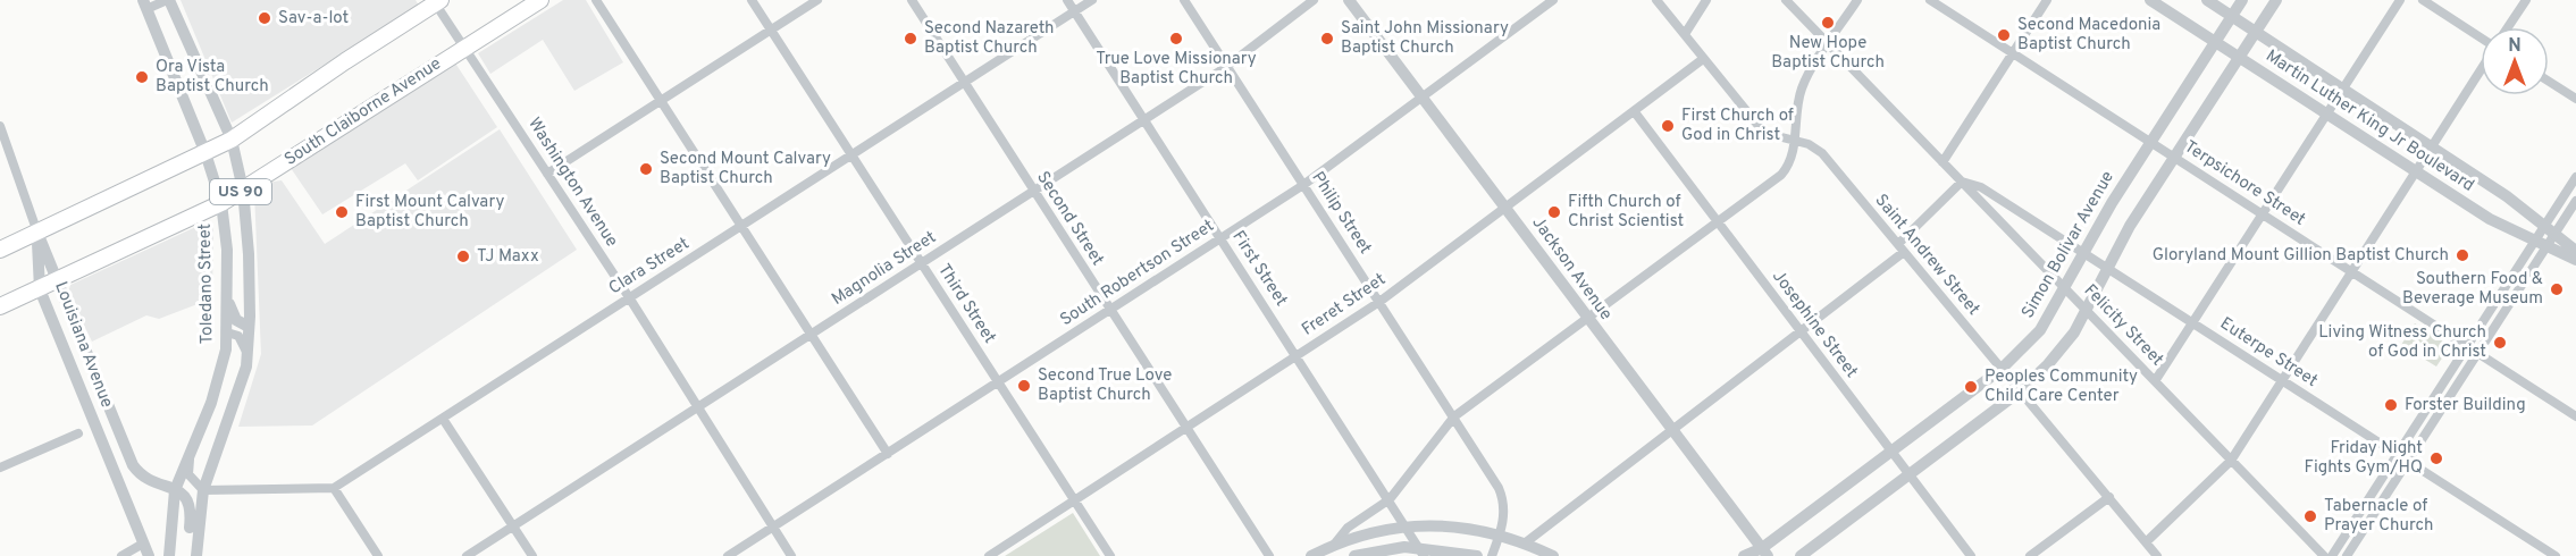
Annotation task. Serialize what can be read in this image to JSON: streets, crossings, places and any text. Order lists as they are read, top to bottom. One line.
{"streets":{"main road":["South Claiborne Avenue","US 90"],"street":["Martin Luther King Jr Boulevard","Washington Avenue","Terpsichore Street","Philip Street","Second Street","Simon Bolivar Avenue","Saint Andrew Street","Clara Street","Magnolia Street","First Street","Jackson Avenue","South Robertson Street","Toledano Street","Third Street","Freret Street","Josephine Street","Felicity Street","Louisiana Avenue","Euterpe Street"]},"crossings":[["South Claiborne Avenue","Washington Avenue"],["South Claiborne Avenue","Toledano Street"],["South Claiborne Avenue","Louisiana Avenue"],["Martin Luther King Jr Boulevard","Simon Bolivar Avenue"],["Washington Avenue","US 90"],["Washington Avenue","Clara Street"],["Washington Avenue","Magnolia Street"],["Washington Avenue","South Robertson Street"],["Terpsichore Street","Simon Bolivar Avenue"],["US 90","Toledano Street"],["US 90","Louisiana Avenue"],["Philip Street","Magnolia Street"],["Philip Street","South Robertson Street"],["Philip Street","Freret Street"],["Second Street","Clara Street"],["Second Street","Magnolia Street"],["Second Street","South Robertson Street"],["Second Street","Freret Street"],["Simon Bolivar Avenue","Saint Andrew Street"],["Simon Bolivar Avenue","Jackson Avenue"],["Simon Bolivar Avenue","Josephine Street"],["Simon Bolivar Avenue","Felicity Street"],["Simon Bolivar Avenue","Euterpe Street"],["Saint Andrew Street","Freret Street"],["Clara Street","First Street"],["Clara Street","Third Street"],["Magnolia Street","First Street"],["Magnolia Street","Third Street"],["First Street","South Robertson Street"],["First Street","Freret Street"],["Jackson Avenue","South Robertson Street"],["Jackson Avenue","Freret Street"],["South Robertson Street","Third Street"],["Toledano Street","Louisiana Avenue"],["Third Street","Freret Street"],["Freret Street","Josephine Street"],["Felicity Street","Euterpe Street"]],"places":["Sav-a-lot","New Hope Baptist Church","Second Macedonia Baptist Church","Second Nazareth Baptist Church","True Love Missionary Baptist Church","Saint John Missionary Baptist Church","Ora Vista Baptist Church","First Church of God in Christ","Second Mount Calvary Baptist Church","First Mount Calvary Baptist Church","Fifth Church of Christ Scientist","Gloryland Mount Gillion Baptist Church","TJ Maxx","Southern Food & Beverage Museum","Living Witness Church of God in Christ","Second True Love Baptist Church","Peoples Community Child Care Center","Forster Building","Friday Night Fights Gym/HQ","Tabernacle of Prayer Church"],"north":"top"}
